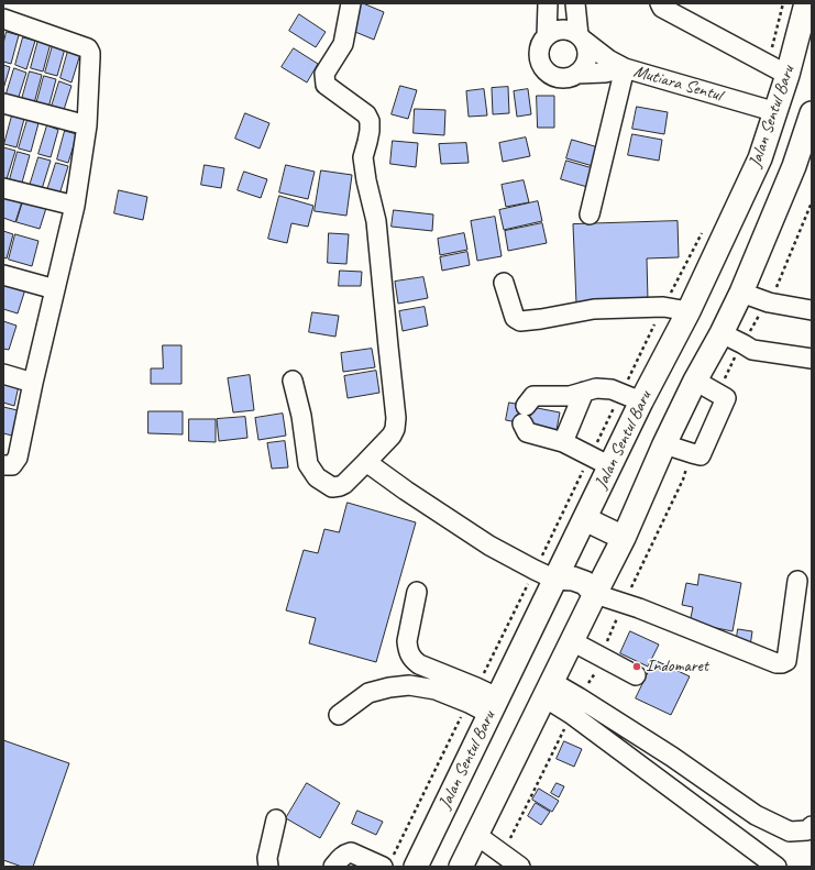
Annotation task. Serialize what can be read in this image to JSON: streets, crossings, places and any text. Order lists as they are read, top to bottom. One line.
{"streets":{"main road":["Jalan Sentul Baru"],"street":["Mutiara Sentul"]},"crossings":[["Mutiara Sentul","Jalan Sentul Baru"]],"places":["Indomaret"]}
